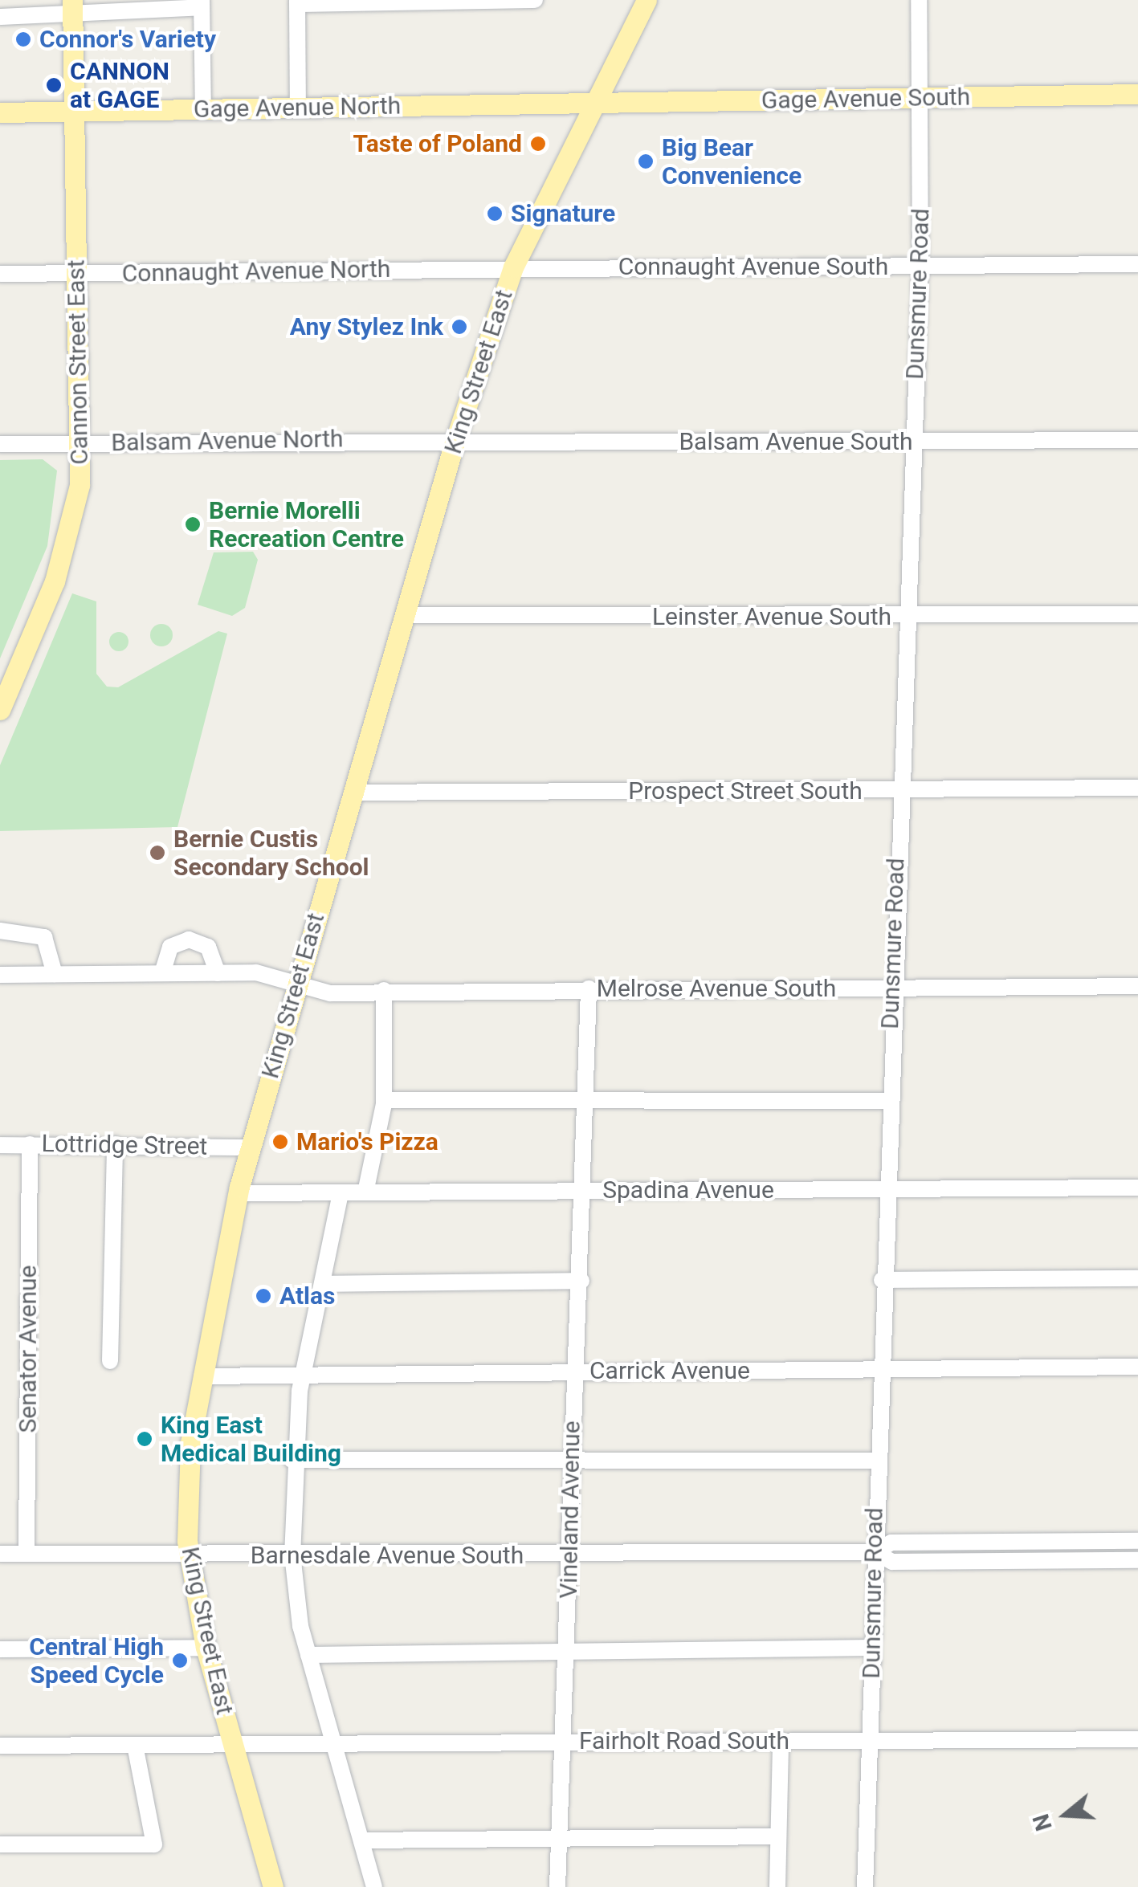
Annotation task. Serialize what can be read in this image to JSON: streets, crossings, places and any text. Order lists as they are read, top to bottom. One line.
{"streets":{"main road":["Gage Avenue South","Gage Avenue North","Cannon Street East","King Street East"],"street":["Connaught Avenue South","Connaught Avenue North","Dunsmure Road","Balsam Avenue North","Balsam Avenue South","Leinster Avenue South","Prospect Street South","Melrose Avenue South","Lottridge Street","Spadina Avenue","Senator Avenue","Carrick Avenue","Vineland Avenue","Barnesdale Avenue South","Fairholt Road South"]},"crossings":[["Gage Avenue South","Gage Avenue North"],["Gage Avenue South","Dunsmure Road"],["Gage Avenue South","King Street East"],["Gage Avenue North","Cannon Street East"],["Gage Avenue North","King Street East"],["Connaught Avenue South","Connaught Avenue North"],["Connaught Avenue South","Dunsmure Road"],["Connaught Avenue South","King Street East"],["Connaught Avenue North","Cannon Street East"],["Connaught Avenue North","King Street East"],["Dunsmure Road","Balsam Avenue South"],["Dunsmure Road","Leinster Avenue South"],["Dunsmure Road","Prospect Street South"],["Dunsmure Road","Melrose Avenue South"],["Dunsmure Road","Spadina Avenue"],["Dunsmure Road","Carrick Avenue"],["Dunsmure Road","Barnesdale Avenue South"],["Dunsmure Road","Fairholt Road South"],["Cannon Street East","Balsam Avenue North"],["King Street East","Balsam Avenue North"],["King Street East","Balsam Avenue South"],["King Street East","Leinster Avenue South"],["King Street East","Prospect Street South"],["King Street East","Melrose Avenue South"],["King Street East","Lottridge Street"],["King Street East","Spadina Avenue"],["King Street East","Carrick Avenue"],["King Street East","Barnesdale Avenue South"],["King Street East","Fairholt Road South"],["Balsam Avenue North","Balsam Avenue South"],["Melrose Avenue South","Vineland Avenue"],["Lottridge Street","Senator Avenue"],["Spadina Avenue","Vineland Avenue"],["Senator Avenue","Barnesdale Avenue South"],["Carrick Avenue","Vineland Avenue"],["Vineland Avenue","Barnesdale Avenue South"],["Vineland Avenue","Fairholt Road South"]],"places":["Connor's Variety","CANNON at GAGE","Taste of Poland","Big Bear Convenience","Signature","Any Stylez Ink","Bernie Morelli Recreation Centre","Bernie Custis Secondary School","Mario's Pizza","Atlas","King East Medical Building","Central High Speed Cycle"],"north":"left"}
